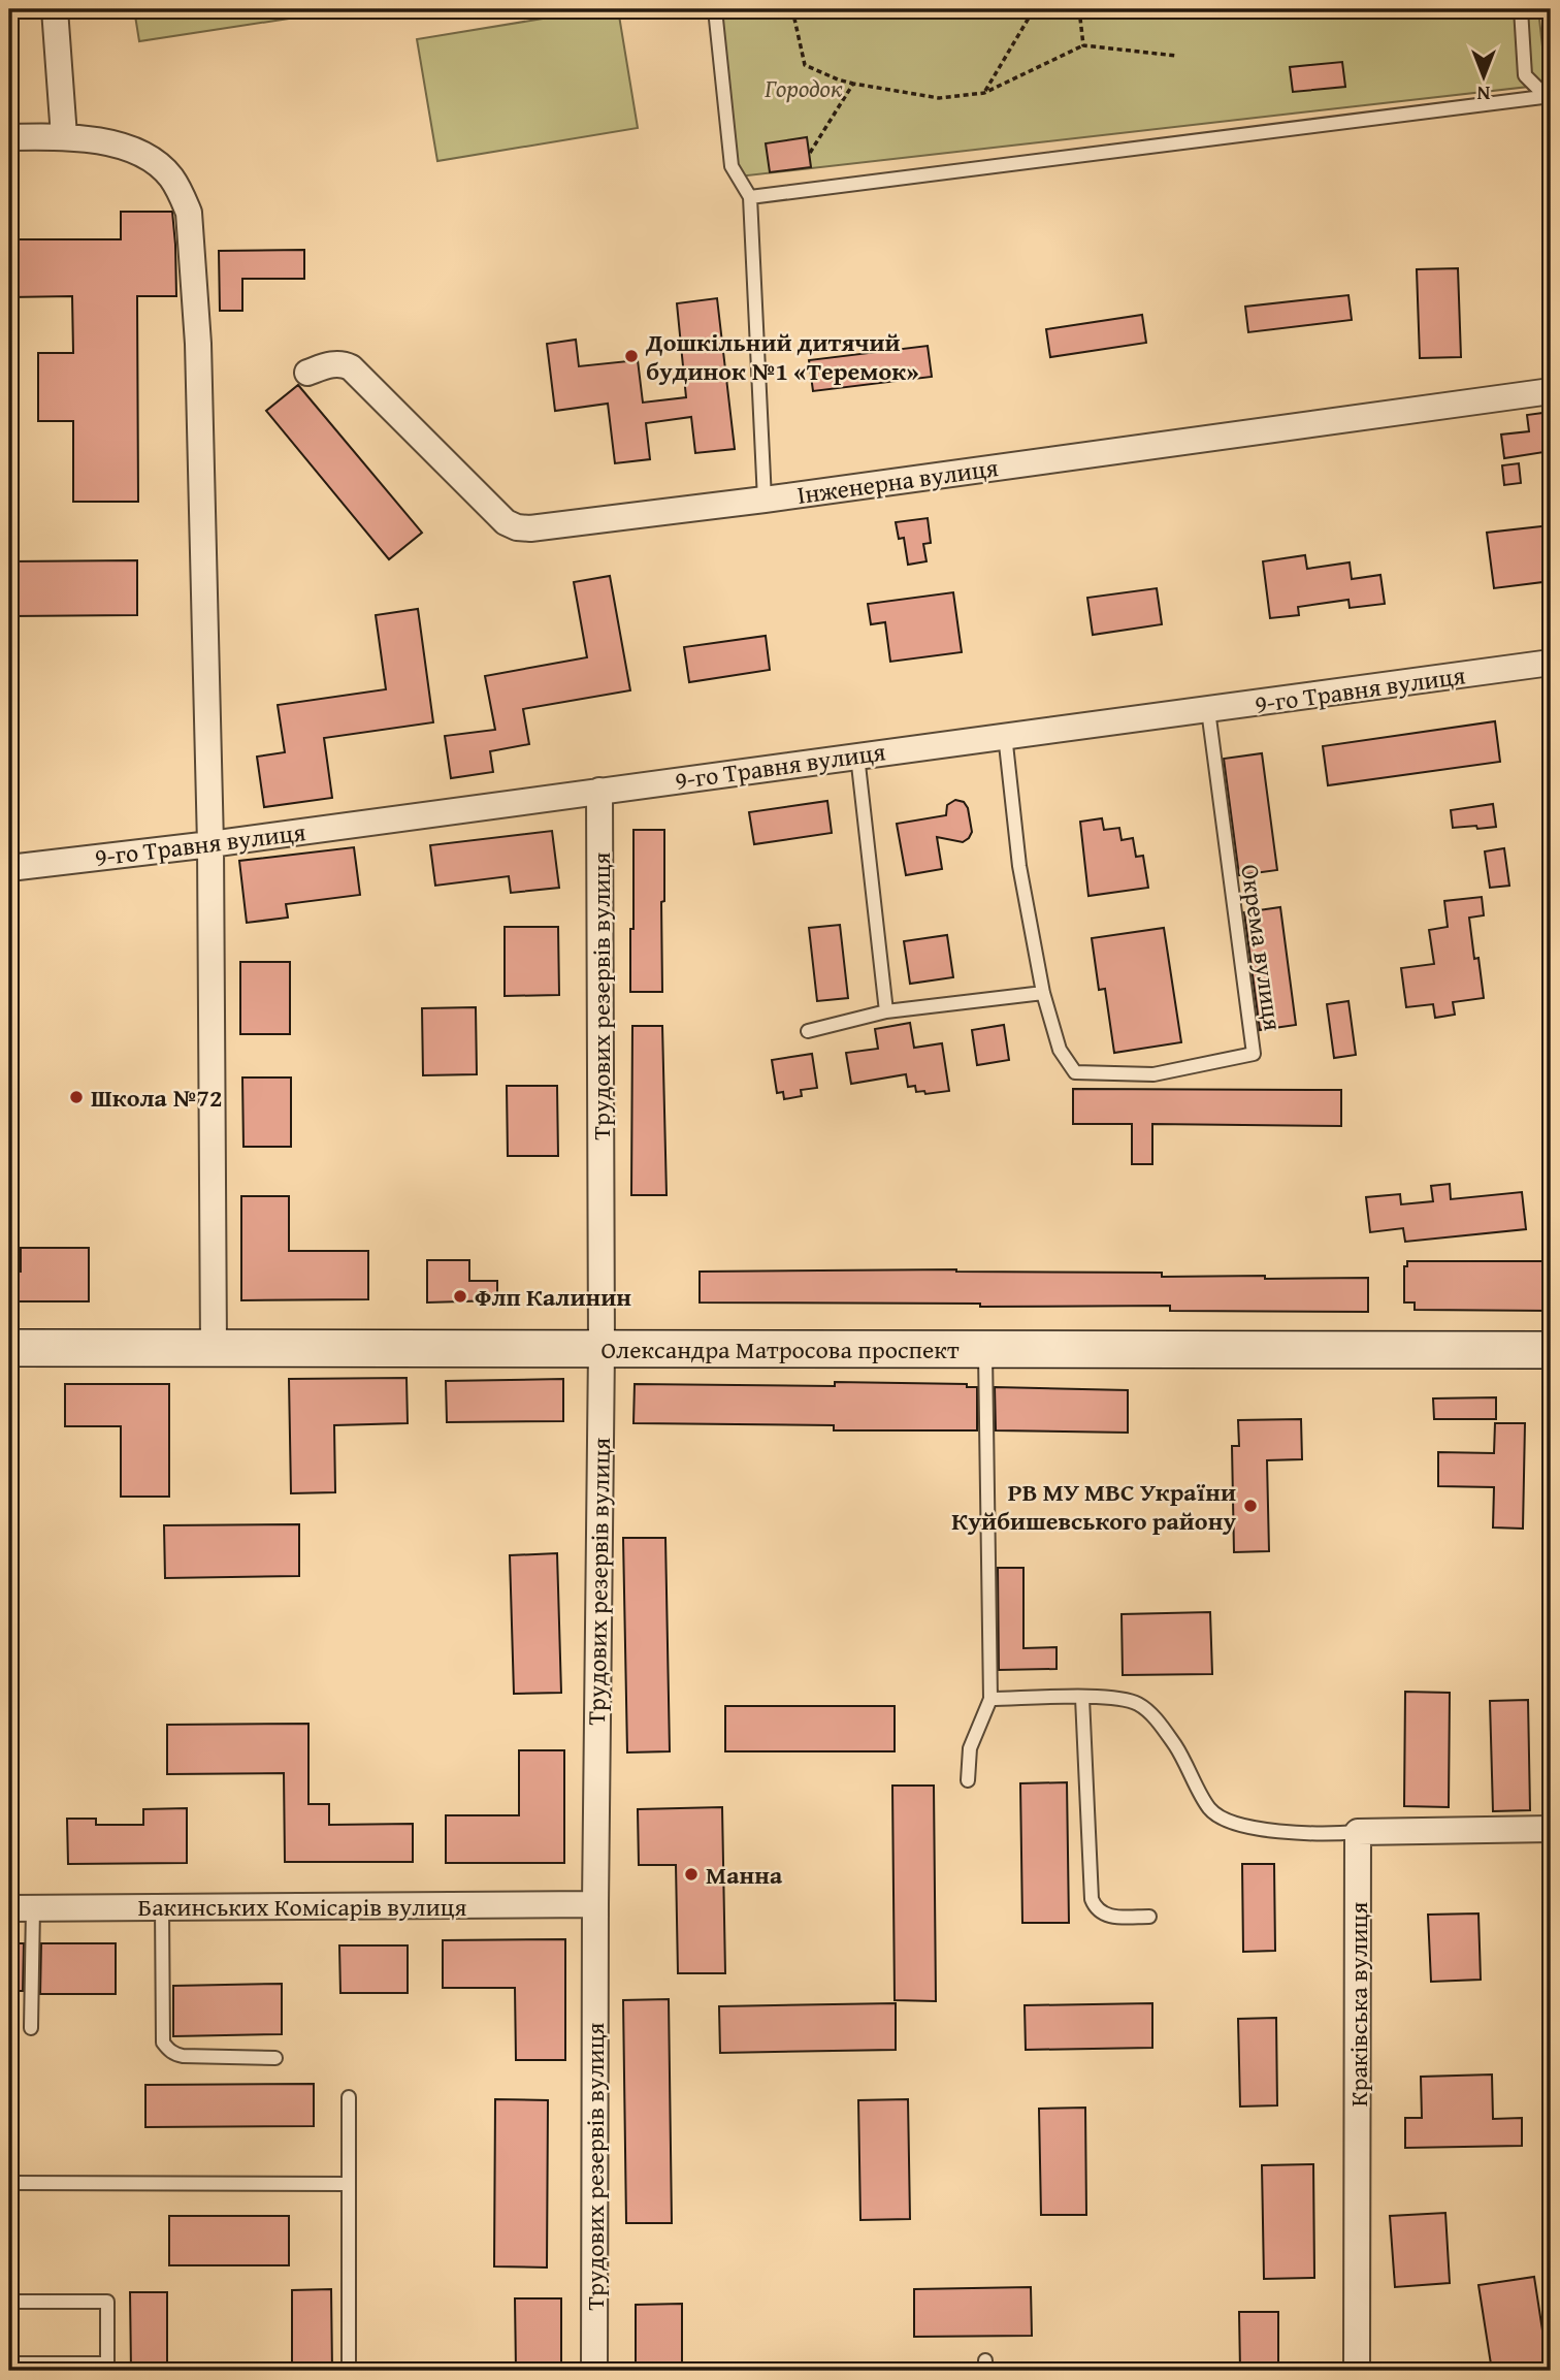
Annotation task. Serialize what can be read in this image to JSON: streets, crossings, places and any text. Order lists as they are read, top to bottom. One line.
{"streets":{"main road":["Олександра Матросова проспект"],"street":["Інженерна вулиця","9-го Травня вулиця","Трудових резервів вулиця","Бакинських Комісарів вулиця","Краківська вулиця"],"lane":["Окрема вулиця"]},"crossings":[["9-го Травня вулиця","Окрема вулиця"],["9-го Травня вулиця","Трудових резервів вулиця"],["Трудових резервів вулиця","Олександра Матросова проспект"],["Трудових резервів вулиця","Бакинських Комісарів вулиця"]],"parks":["Городок"],"places":["Дошкільний дитячий будинок №1 «Теремок»","Школа №72","Флп Калинин","РВ МУ МВС України Куйбишевського району","Манна"],"north":"bottom"}
